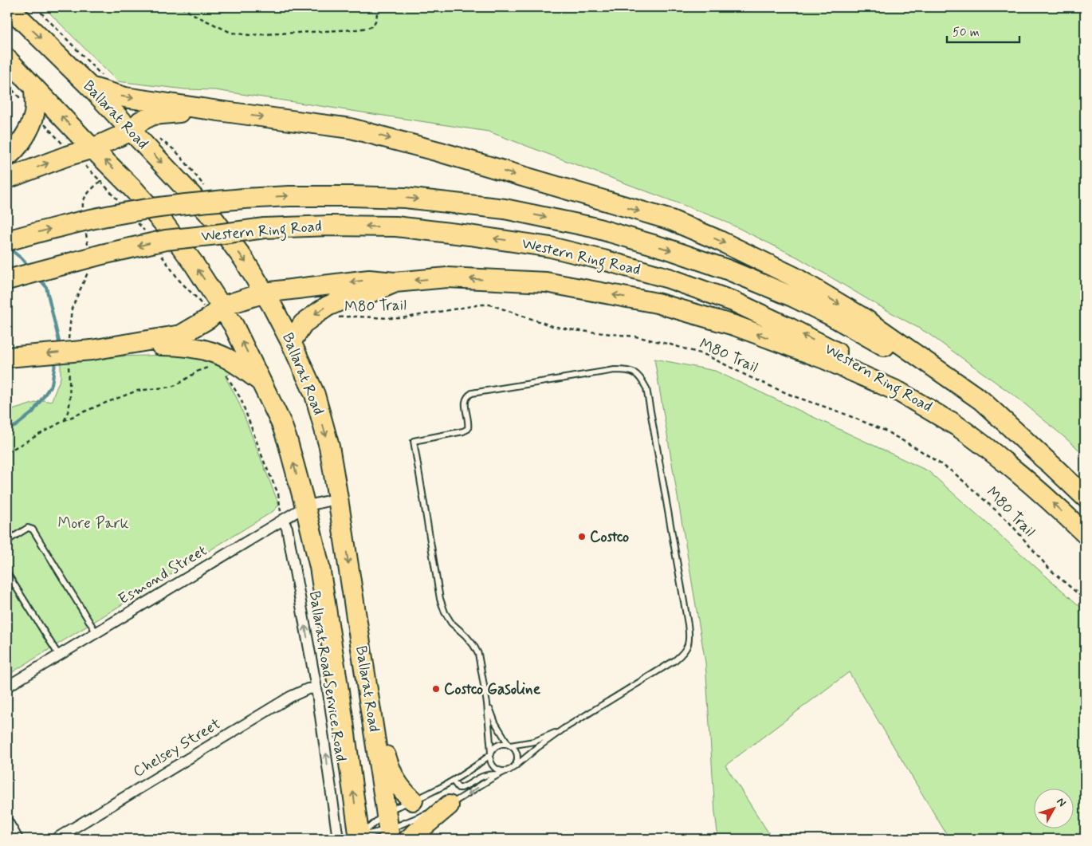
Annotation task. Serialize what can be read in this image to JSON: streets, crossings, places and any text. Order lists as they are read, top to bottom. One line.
{"streets":{"highway":["Ballarat Road","Western Ring Road"],"street":["Esmond Street","Ballarat Road Service Road","Chelsey Street"],"path":["M80 Trail"]},"crossings":[["Ballarat Road","Esmond Street"],["Esmond Street","Ballarat Road Service Road"],["Ballarat Road Service Road","Chelsey Street"]],"one_way":["Ballarat Road Service Road"],"parks":["More Park"],"places":["Costco","Costco Gasoline"],"scale_bar":"50 m","north":"top right"}
